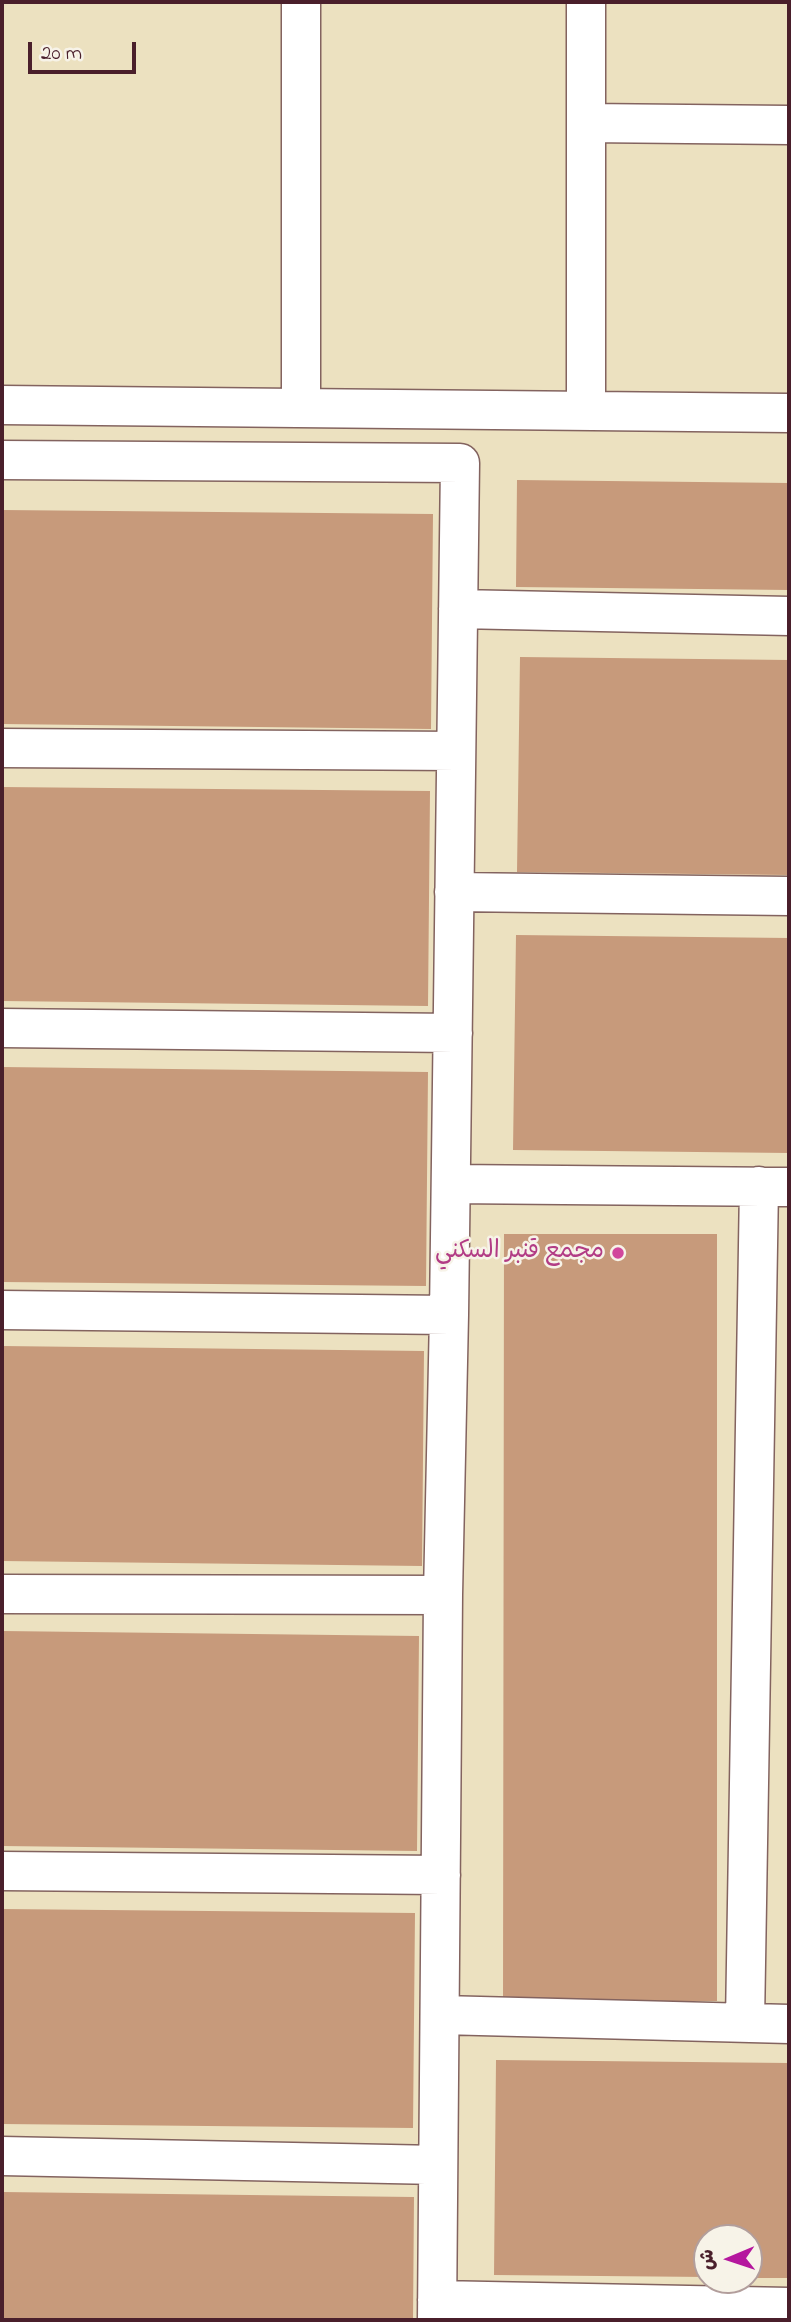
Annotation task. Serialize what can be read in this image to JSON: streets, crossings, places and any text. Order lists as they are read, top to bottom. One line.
{"places":["مجمع قنبر السكني"],"scale_bar":"20 m","north":"left"}
